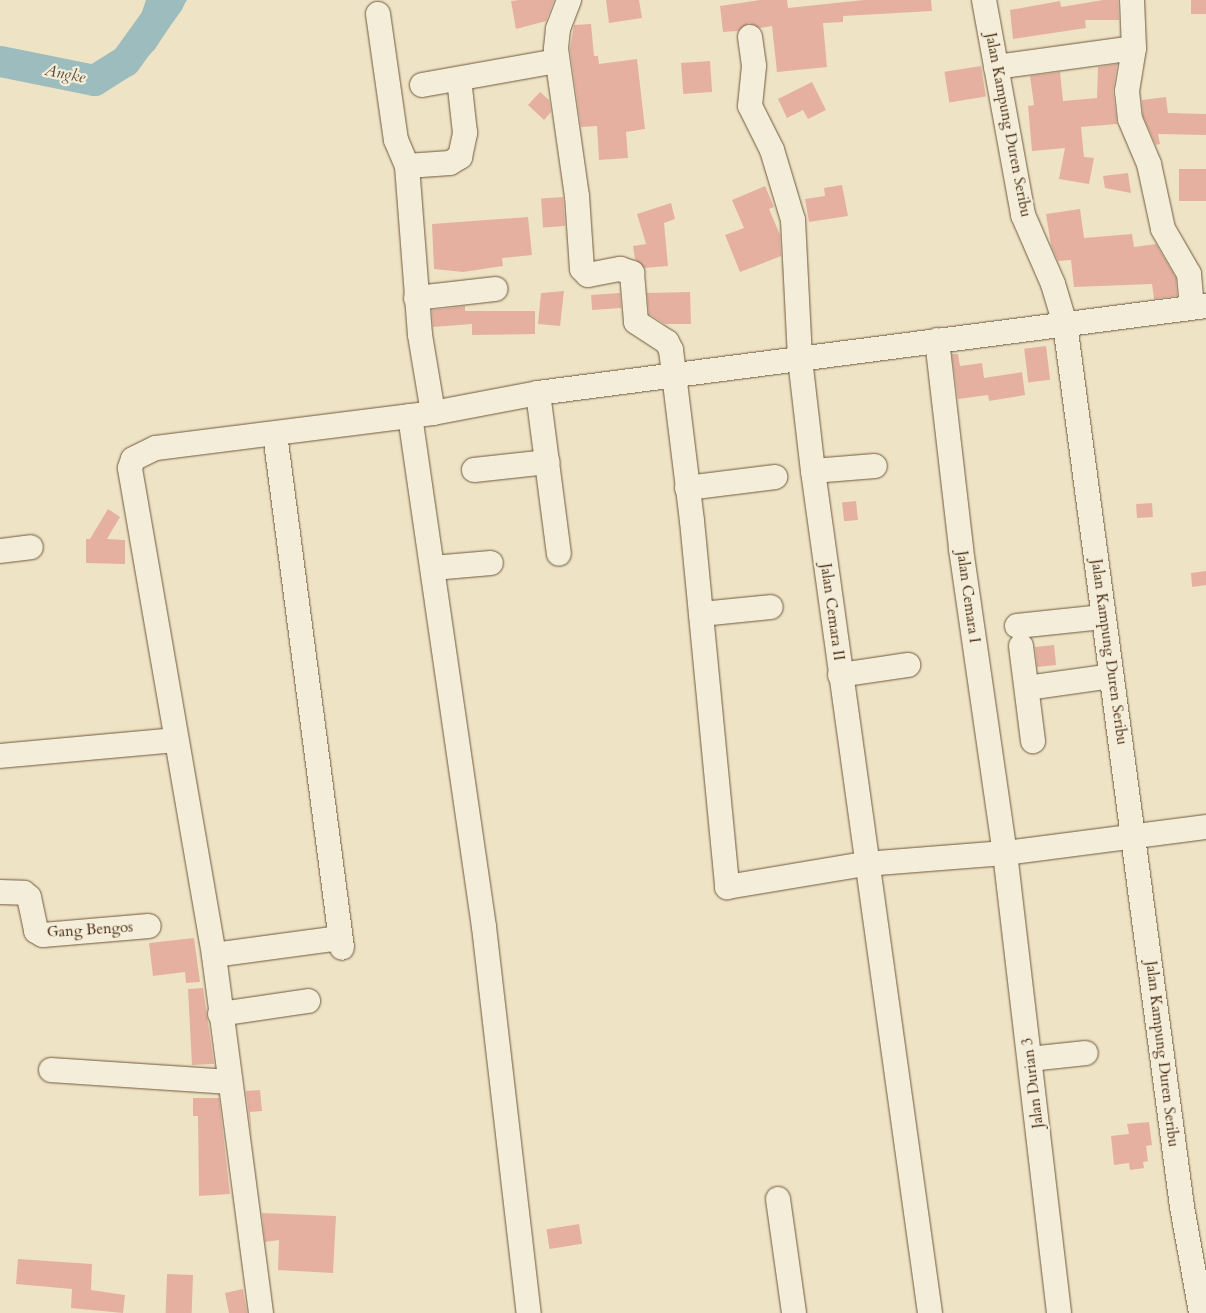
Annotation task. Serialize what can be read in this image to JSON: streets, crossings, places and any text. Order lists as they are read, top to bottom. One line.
{"streets":{"street":["Jalan Kampung Duren Seribu","Jalan Cemara I","Jalan Cemara II","Gang Bengos","Jalan Durian 3"]},"crossings":[["Jalan Cemara I","Jalan Durian 3"]],"water":["Angke"]}
